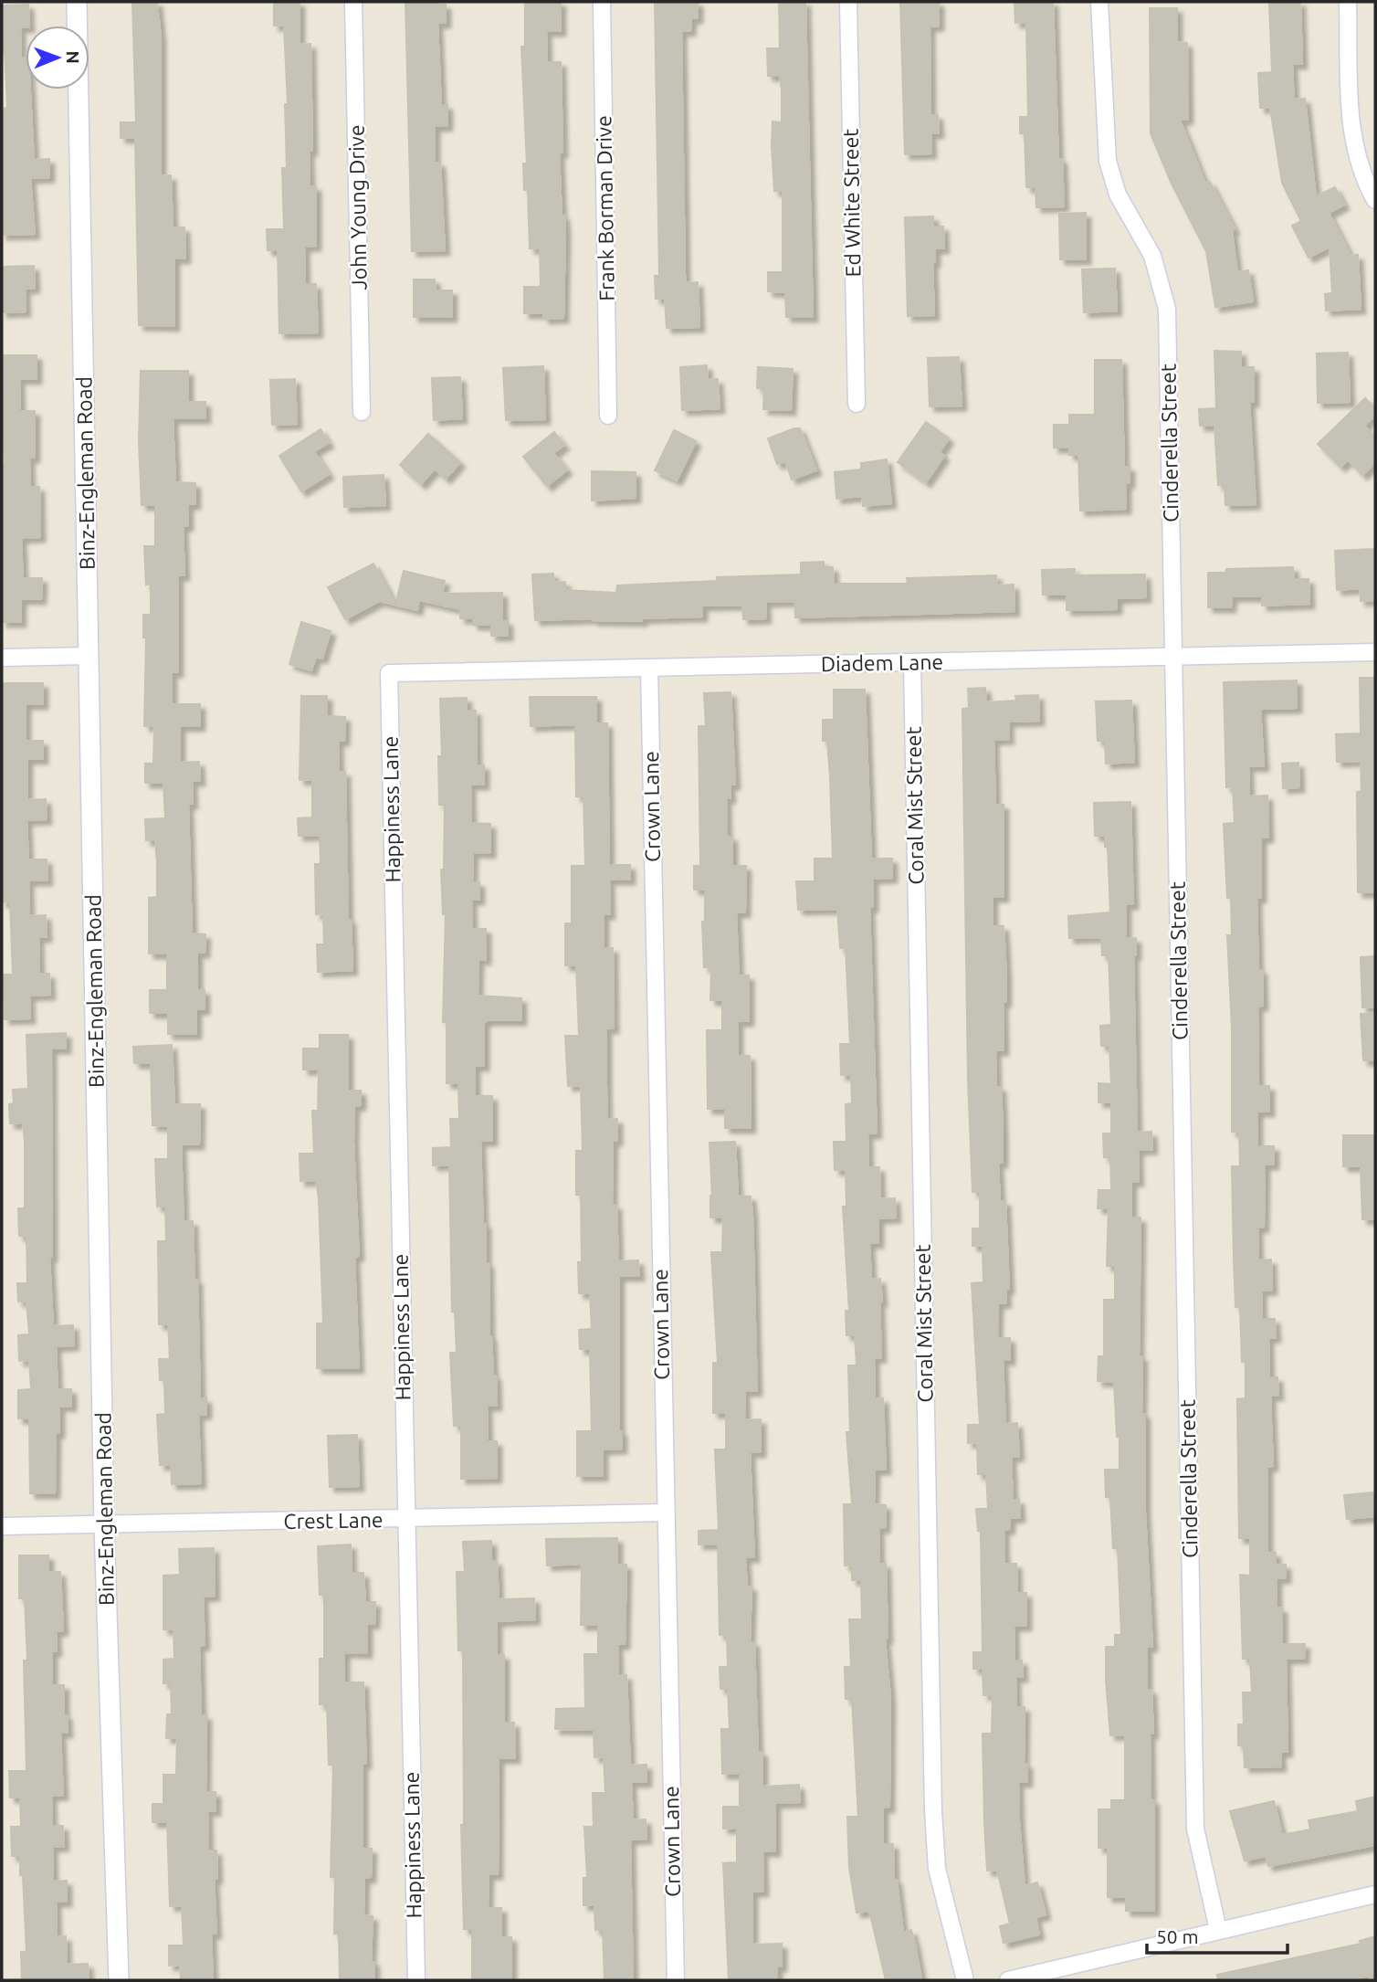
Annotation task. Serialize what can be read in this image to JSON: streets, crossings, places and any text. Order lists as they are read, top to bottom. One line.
{"streets":{"street":["Ed White Street","John Young Drive","Frank Borman Drive","Cinderella Street","Binz-Engleman Road","Diadem Lane","Coral Mist Street","Crown Lane","Happiness Lane","Crest Lane"]},"crossings":[["Cinderella Street","Diadem Lane"],["Binz-Engleman Road","Crest Lane"],["Diadem Lane","Coral Mist Street"],["Diadem Lane","Crown Lane"],["Diadem Lane","Happiness Lane"],["Crown Lane","Crest Lane"],["Happiness Lane","Crest Lane"]],"scale_bar":"50 m","north":"right"}
